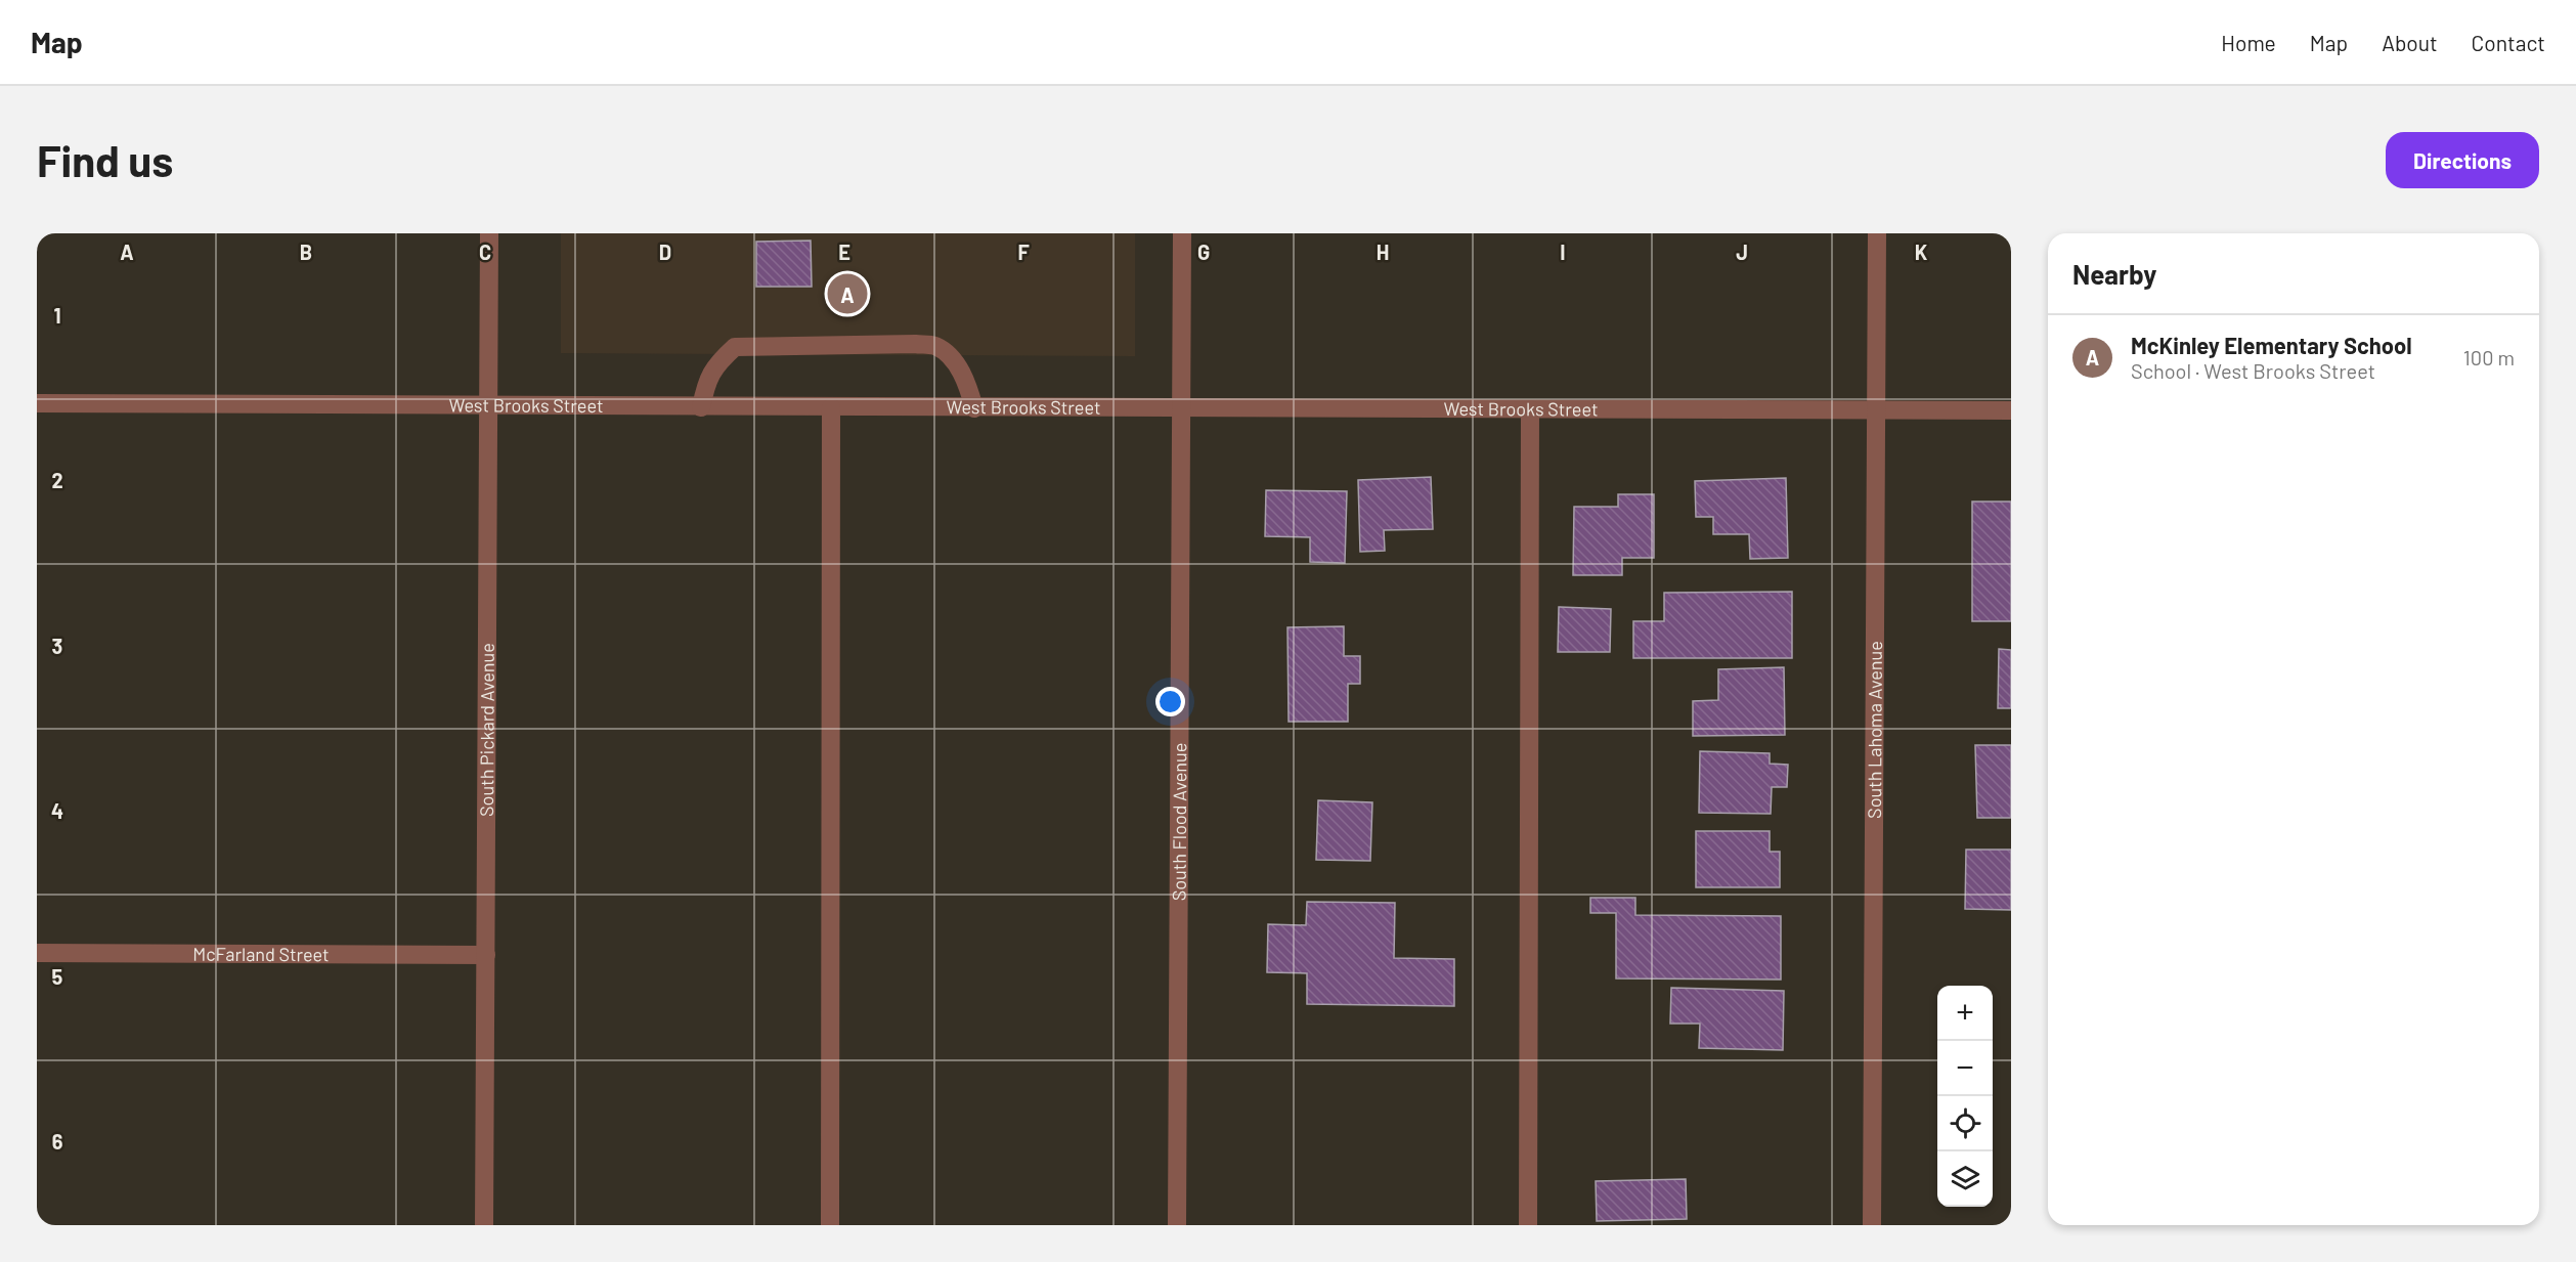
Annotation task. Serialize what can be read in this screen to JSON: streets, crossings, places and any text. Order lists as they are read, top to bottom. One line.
{"streets":{"street":["West Brooks Street","South Lahoma Avenue","South Pickard Avenue","South Flood Avenue","McFarland Street"]},"crossings":[["West Brooks Street","South Lahoma Avenue"],["West Brooks Street","South Pickard Avenue"],["West Brooks Street","South Flood Avenue"],["South Pickard Avenue","McFarland Street"]],"page":{"header":"Map","nav":["Home","Map","About","Contact"],"buttons":"Directions","title":"Find us","heading":"Nearby","pins":"A","list":[{"mark":"A","name":"McKinley Elementary School","note":"School · West Brooks Street","value":"100 m"}],"map_buttons":["+","−"]},"grid":{"columns":["A","B","C","D","E","F","G","H","I","J","K"],"rows":["1","2","3","4","5","6"]}}
